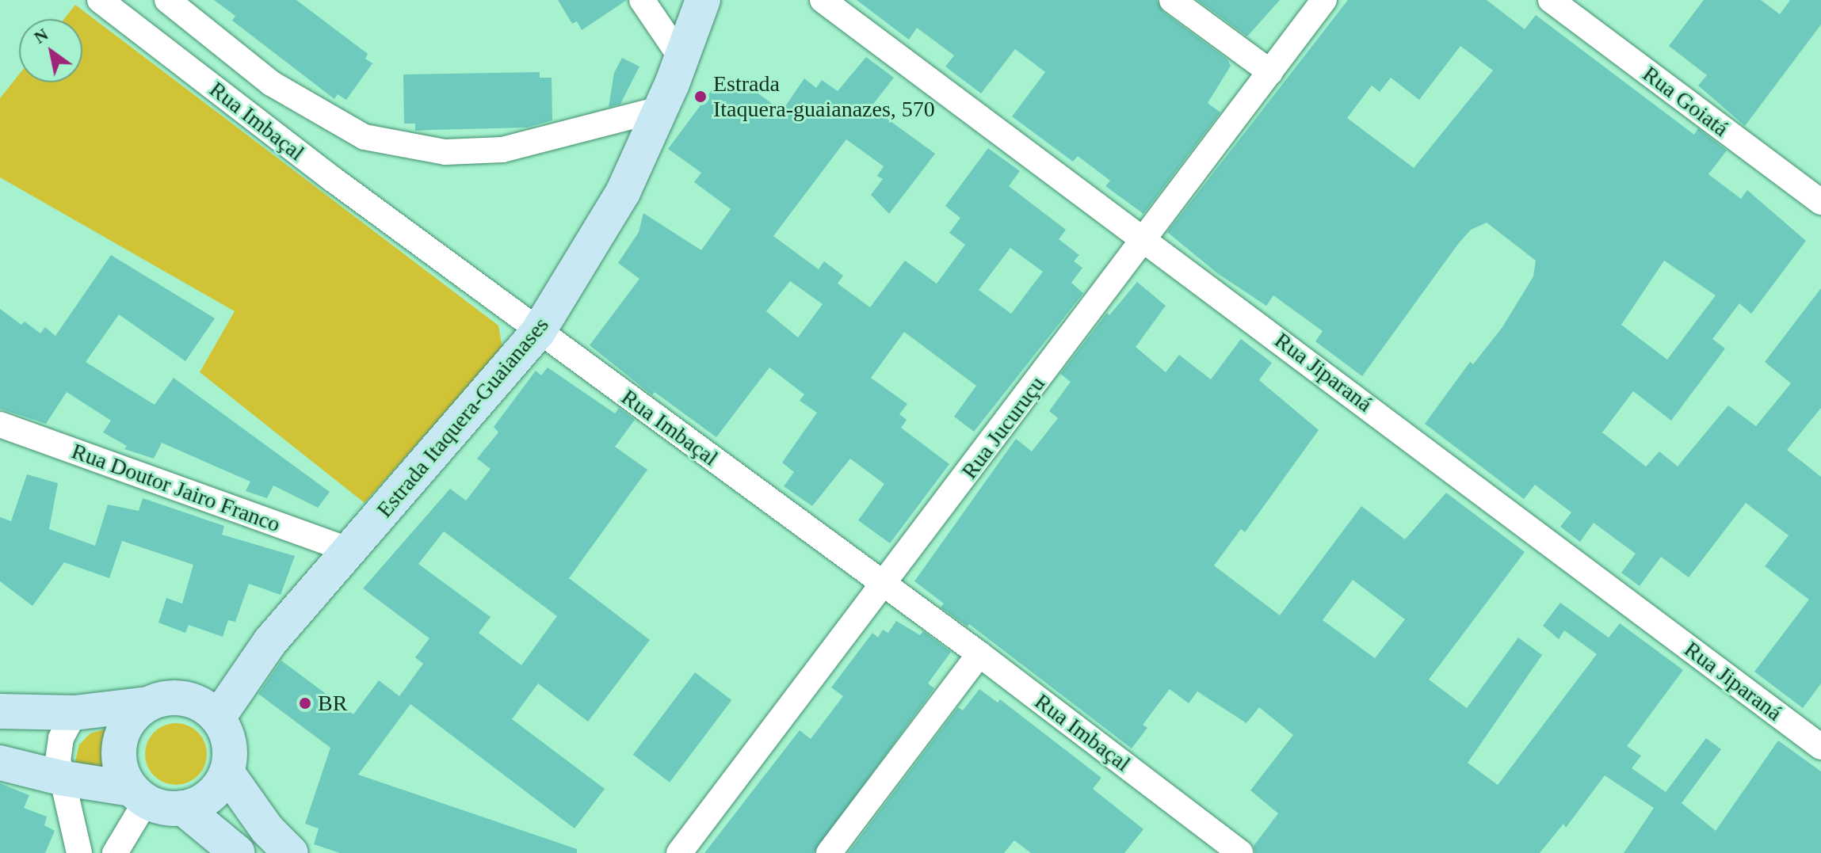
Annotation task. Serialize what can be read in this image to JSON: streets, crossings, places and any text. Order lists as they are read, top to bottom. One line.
{"streets":{"main road":["Estrada Itaquera-Guaianases"],"street":["Rua Goiatá","Rua Imbaçal","Rua Jiparaná","Rua Jucuruçu","Rua Doutor Jairo Franco"]},"crossings":[["Rua Imbaçal","Estrada Itaquera-Guaianases"],["Rua Imbaçal","Rua Jucuruçu"],["Rua Jiparaná","Rua Jucuruçu"],["Estrada Itaquera-Guaianases","Rua Doutor Jairo Franco"]],"places":["Estrada Itaquera-guaianazes, 570","BR"],"north":"top left"}
